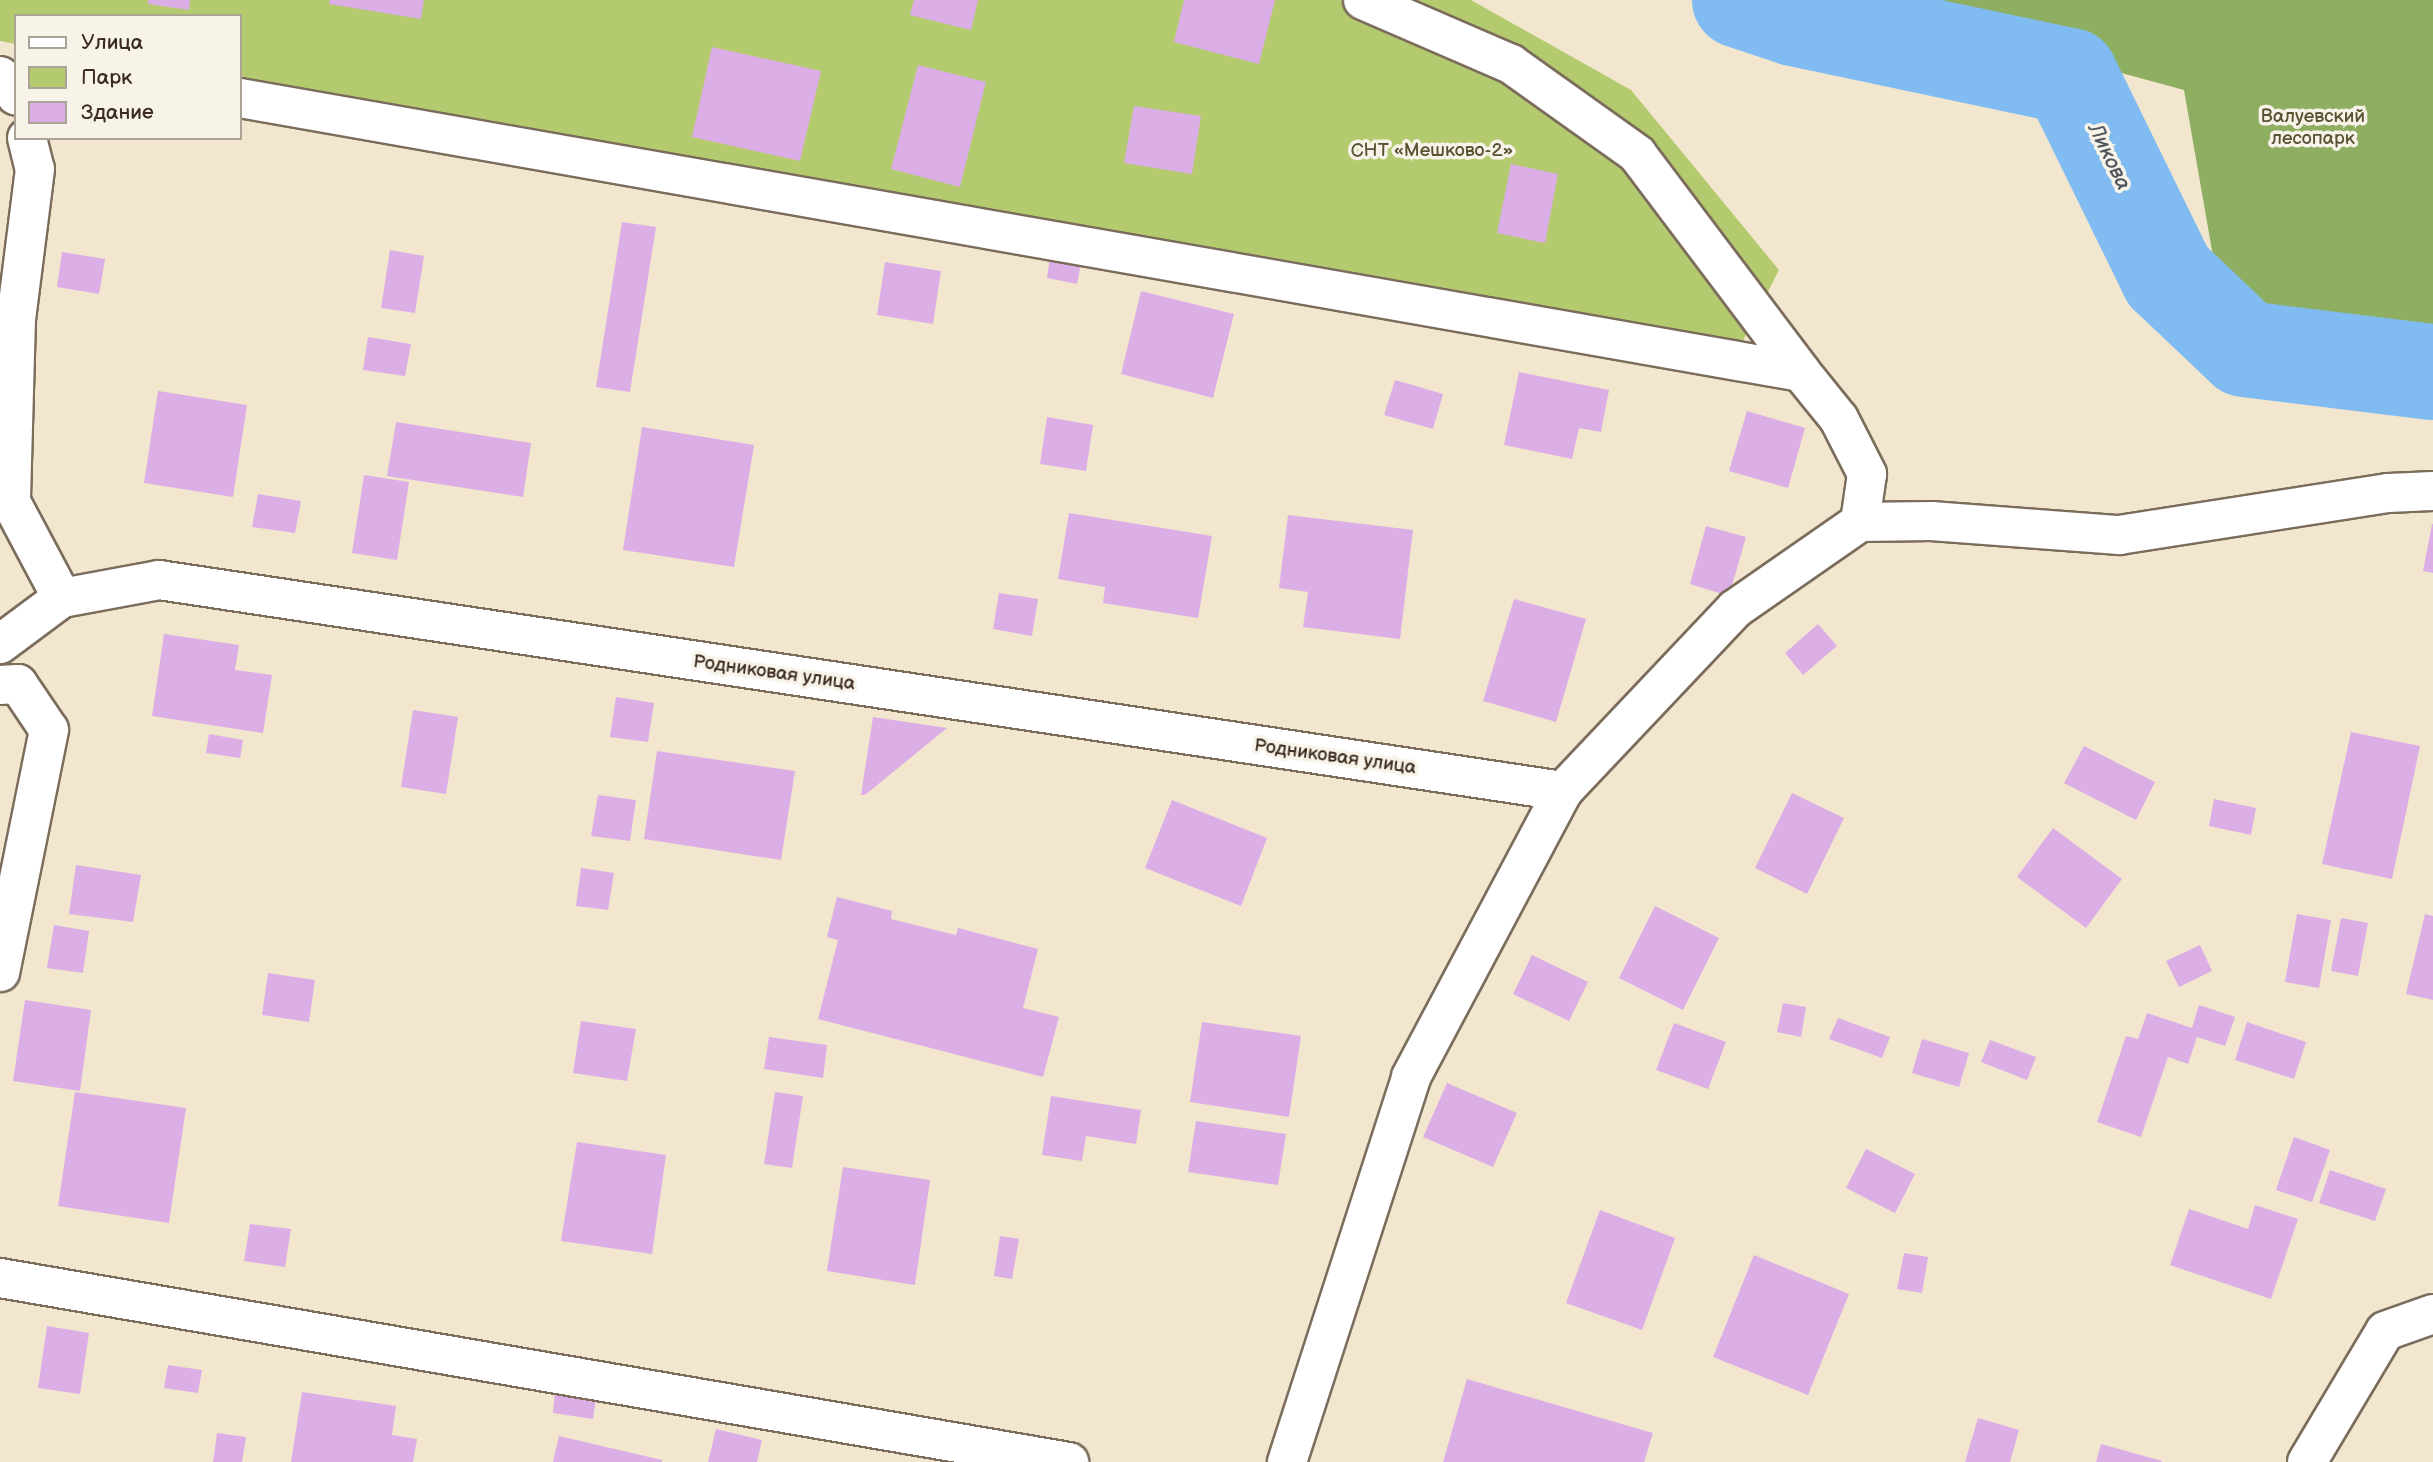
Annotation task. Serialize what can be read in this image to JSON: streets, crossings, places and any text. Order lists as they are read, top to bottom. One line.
{"streets":{"street":["Родниковая улица"]},"water":["Ликова"],"parks":["Валуевский лесопарк","СНТ «Мешково-2»"],"legend":["Улица","Парк","Здание"]}
